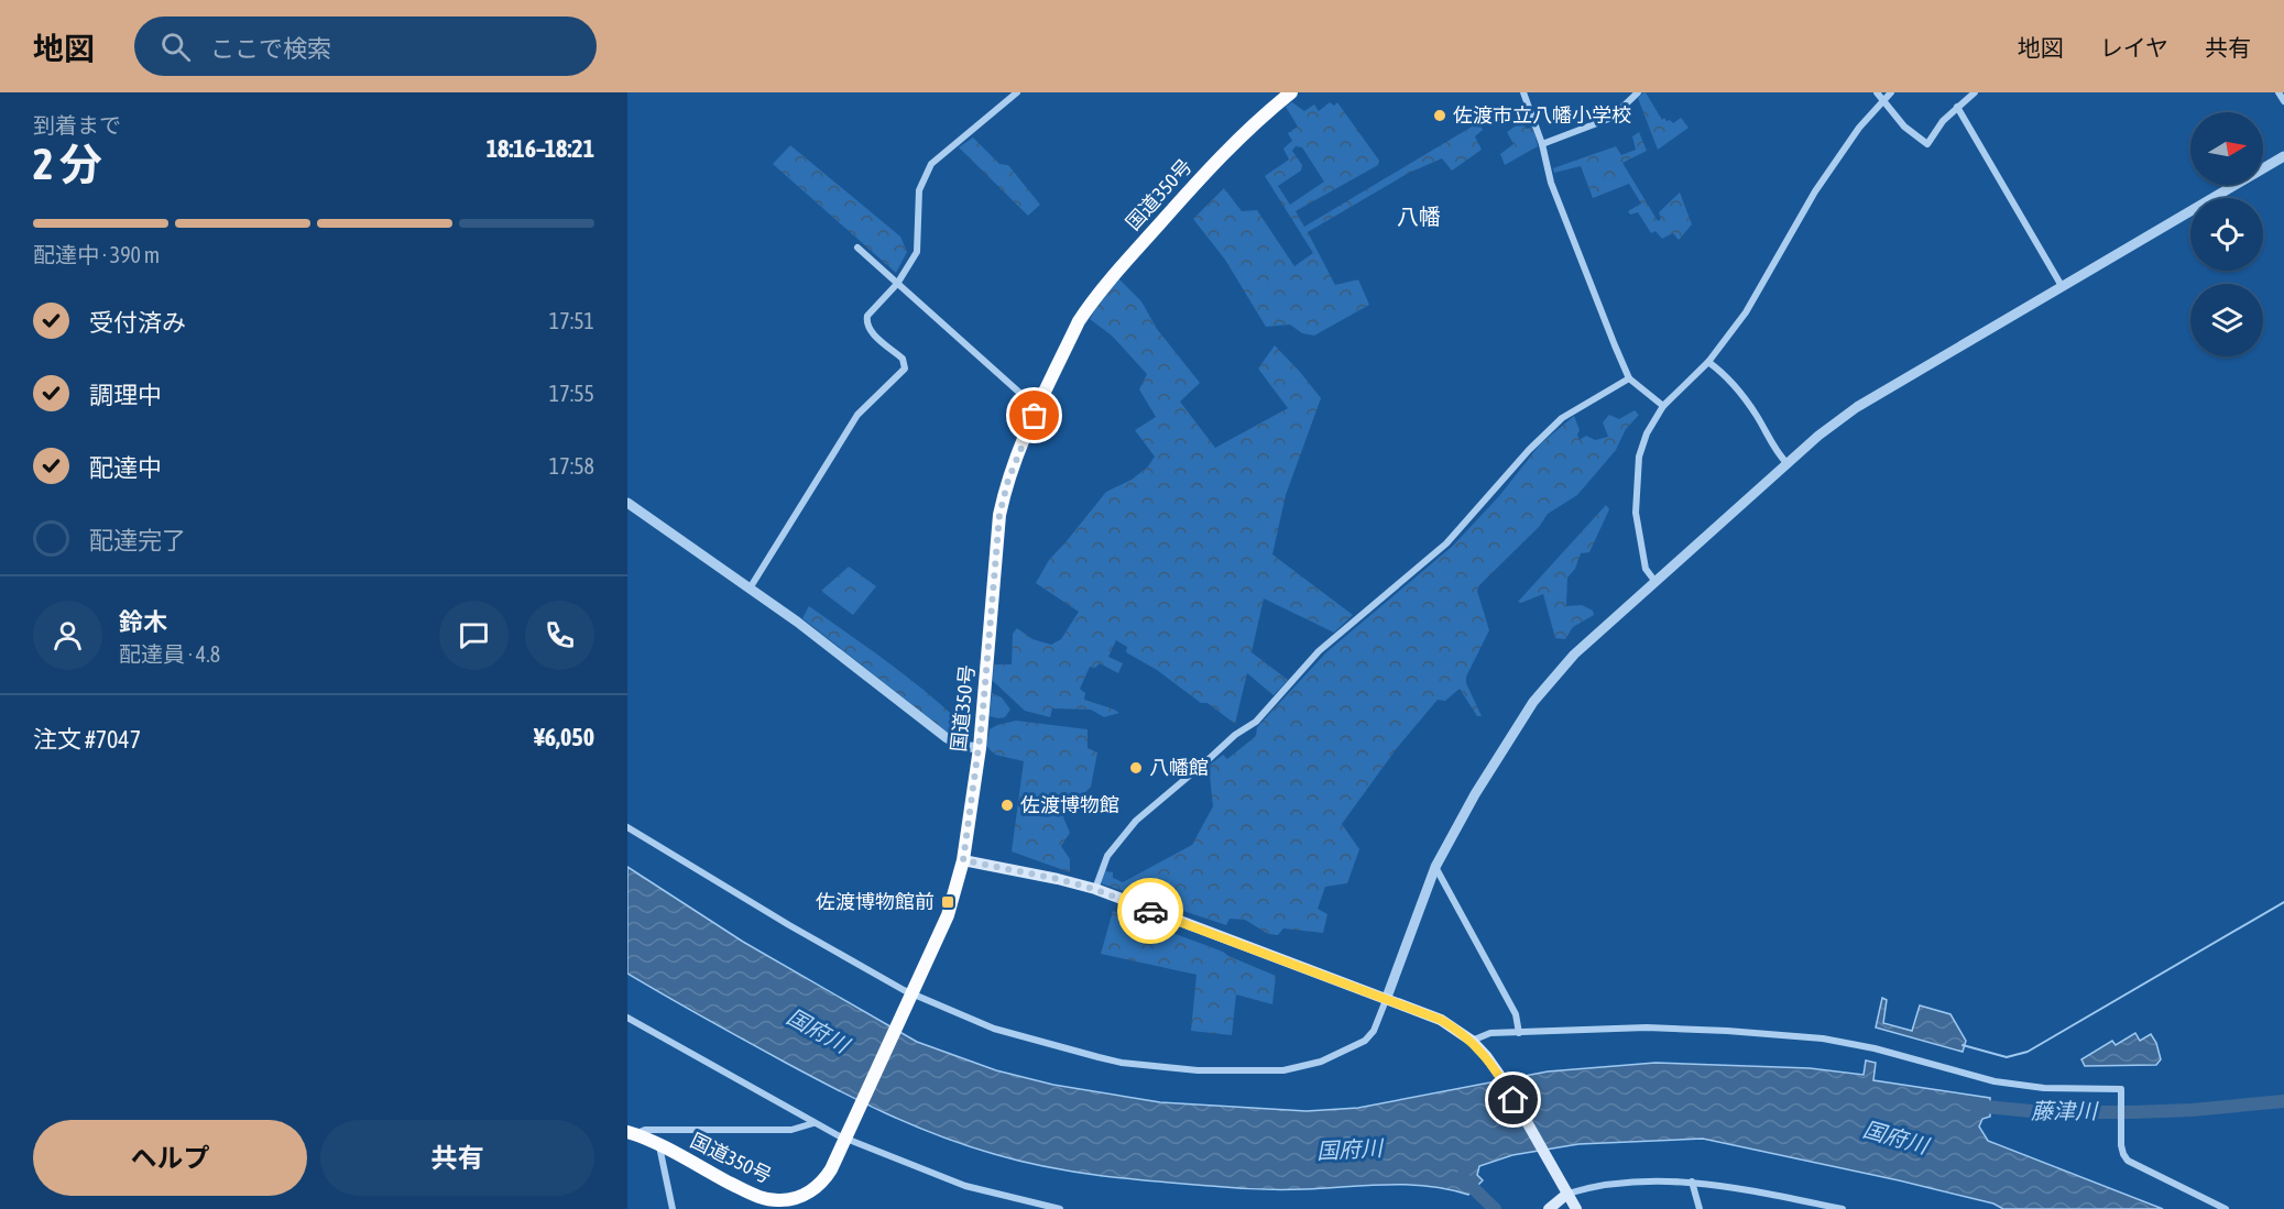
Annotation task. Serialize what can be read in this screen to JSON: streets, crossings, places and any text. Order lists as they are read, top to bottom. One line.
{"streets":{"highway":["国道350号"]},"districts":["八幡"],"water":["国府川","藤津川"],"places":{"other":["佐渡市立八幡小学校","八幡館","佐渡博物館"],"transit":["佐渡博物館前"]},"north":"right","page":{"header":"地図","search":"ここで検索","nav":["地図","レイヤ","共有"],"heading":["2 分","到着まで","18:16–18:21"],"panel":["鈴木","配達員 · 4.8","注文 #7047","¥6,050"],"bar":"配達中 · 390 m","list":[["受付済み","17:51"],["調理中","17:55"],["配達中","17:58"],"配達完了"],"buttons":["ヘルプ","共有"]}}
